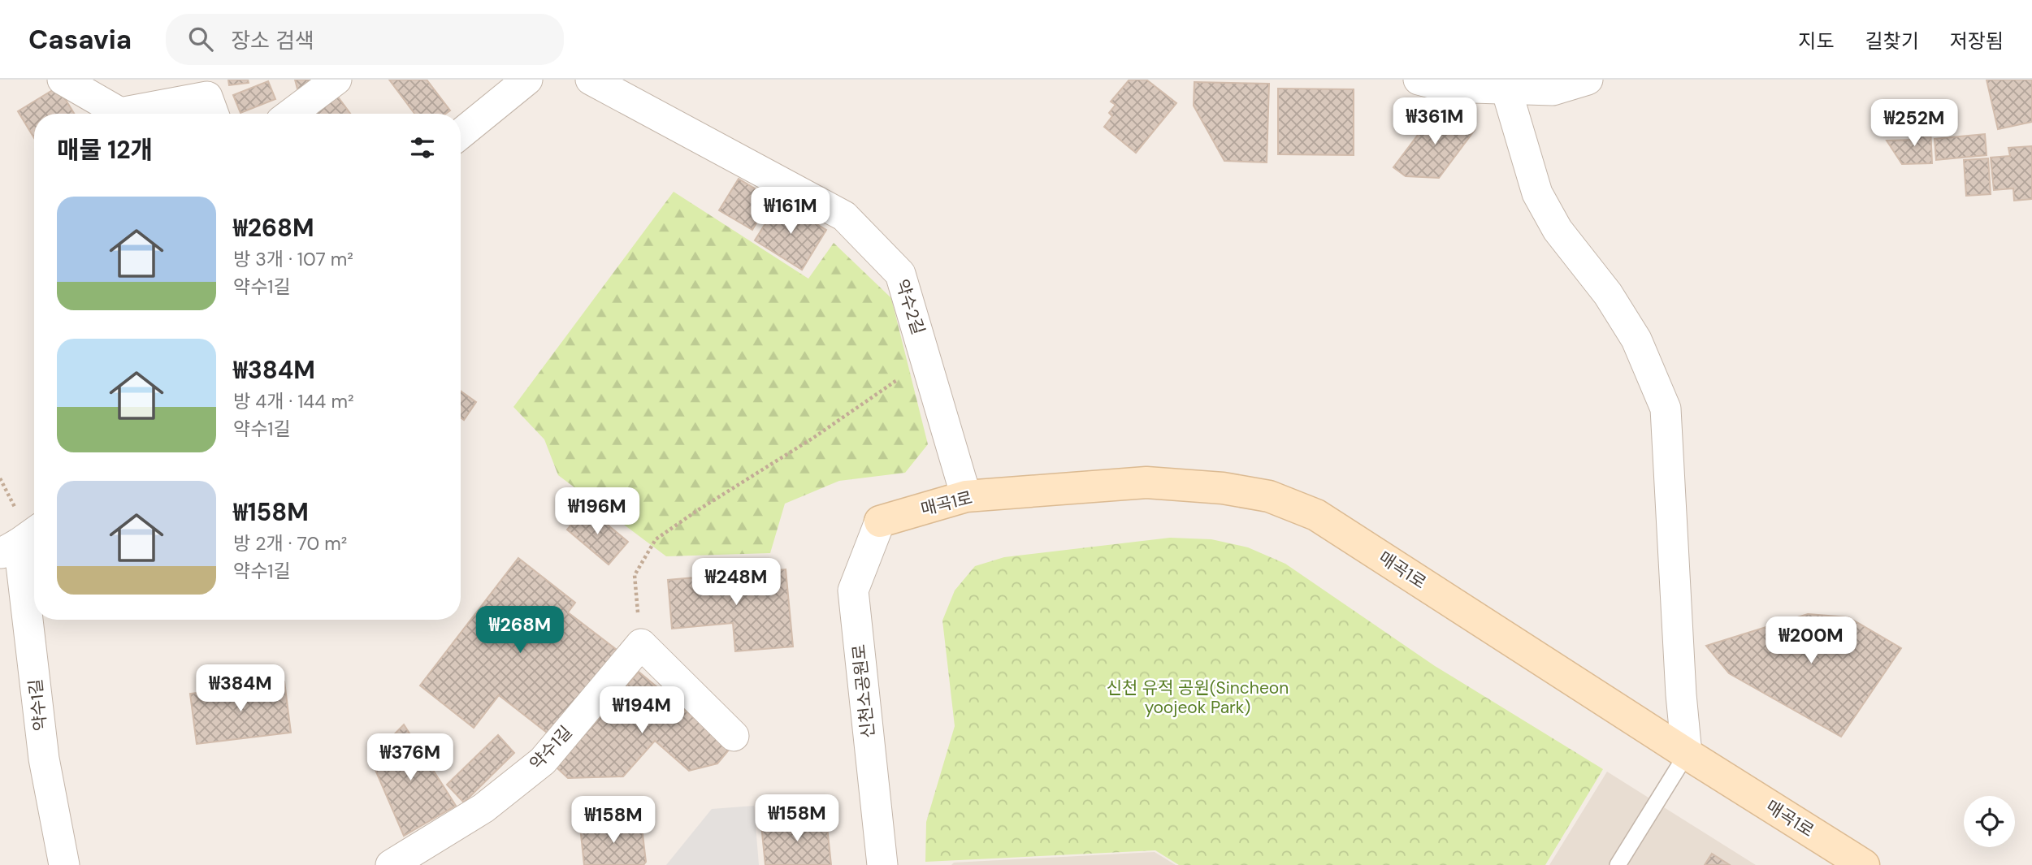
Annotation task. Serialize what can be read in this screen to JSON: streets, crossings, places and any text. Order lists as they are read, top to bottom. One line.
{"streets":{"street":["약수2길","매곡1로","신천소공원로","약수1길"]},"crossings":[["약수2길","매곡1로"],["매곡1로","신천소공원로"]],"parks":["신천 유적 공원(Sincheon yoojeok Park)"],"page":{"header":"Casavia","search":"장소 검색","nav":["지도","길찾기","저장됨"],"price":["₩361M","₩252M","₩161M","₩196M","₩248M","₩268M","₩200M","₩384M","₩194M","₩376M","₩158M","₩158M"],"heading":"매물 12개","list":[{"name":"₩268M","note":"방 3개 · 107 m² · 약수1길"},{"name":"₩384M","note":"방 4개 · 144 m² · 약수1길"},{"name":"₩158M","note":"방 2개 · 70 m² · 약수1길"}]}}
